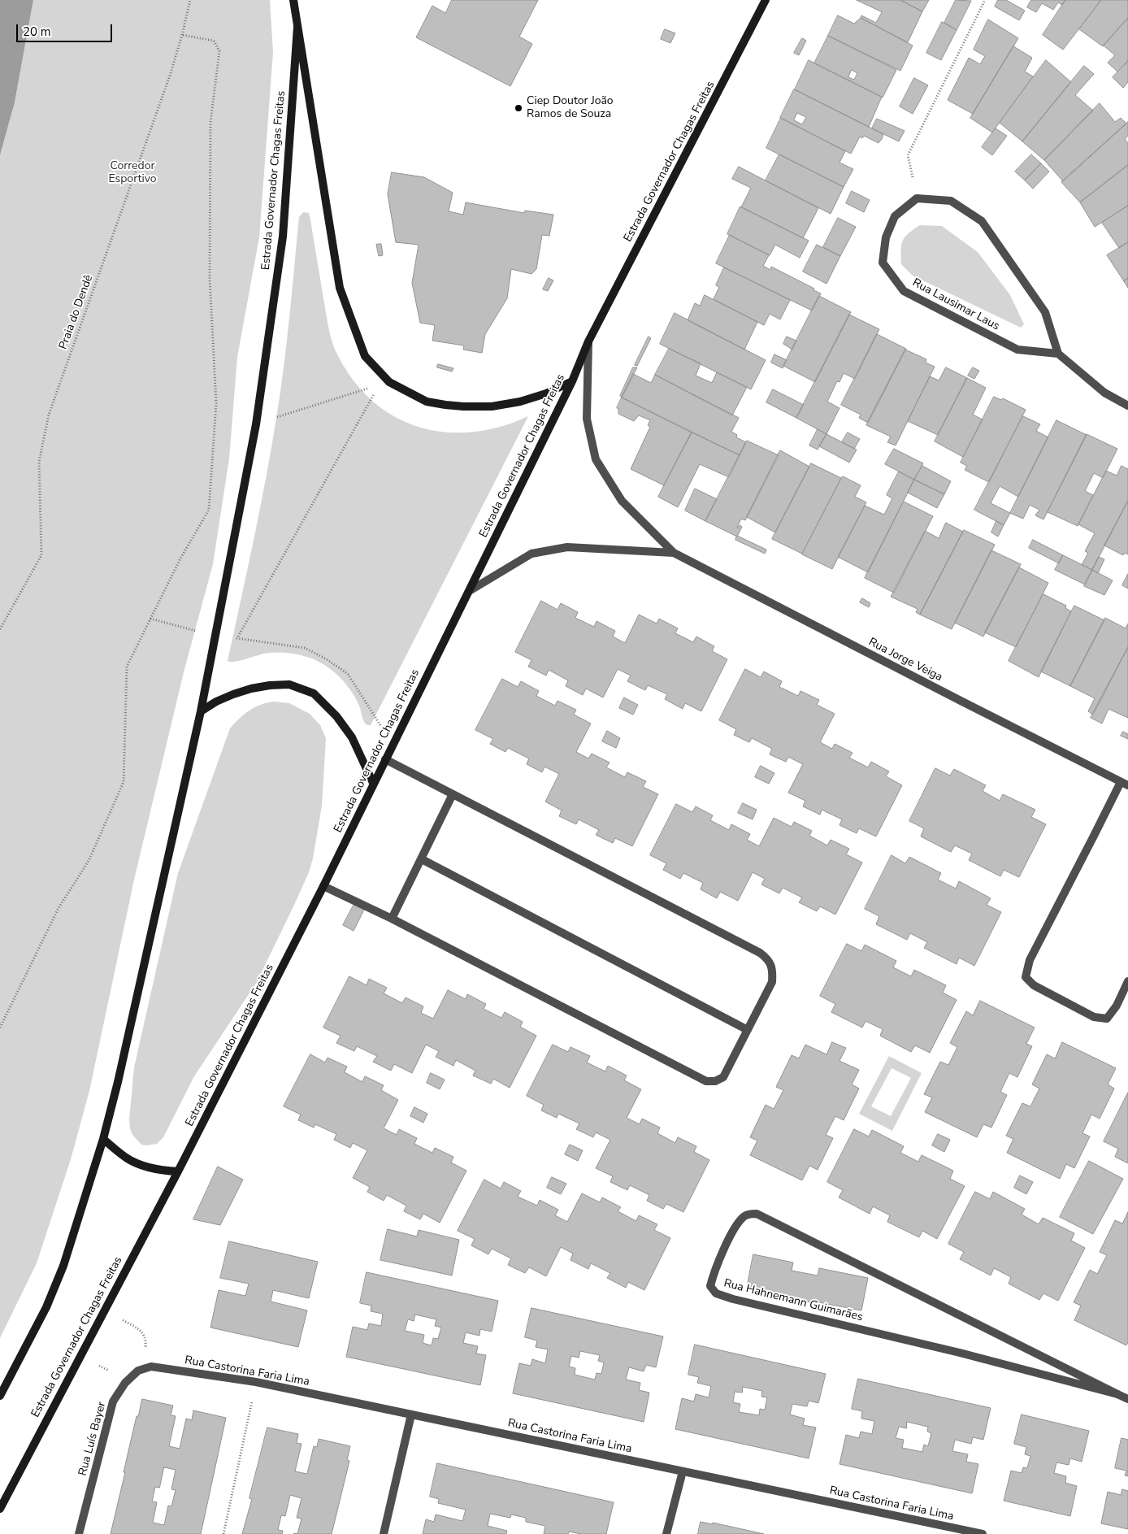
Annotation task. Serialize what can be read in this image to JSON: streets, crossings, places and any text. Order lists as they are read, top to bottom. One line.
{"streets":{"main road":["Estrada Governador Chagas Freitas"],"street":["Rua Lausimar Laus","Rua Jorge Veiga","Rua Hahnemann Guimarães","Rua Castorina Faria Lima","Rua Luís Bayer"],"path":["Praia do Dendê"]},"crossings":[["Estrada Governador Chagas Freitas","Rua Jorge Veiga"],["Rua Castorina Faria Lima","Rua Luís Bayer"]],"parks":["Corredor Esportivo"],"places":["Ciep Doutor João Ramos de Souza"],"scale_bar":"20 m"}
